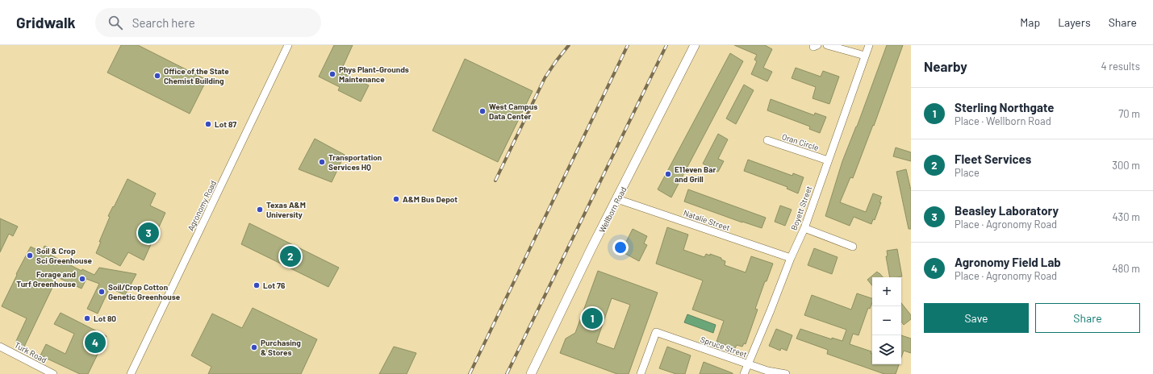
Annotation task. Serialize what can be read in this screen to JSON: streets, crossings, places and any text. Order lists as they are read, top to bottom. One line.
{"streets":{"main road":["Wellborn Road"],"street":["Oran Circle","Agronomy Road","Boyett Street","Natalie Street","Spruce Street","Turk Road"]},"crossings":[["Oran Circle","Boyett Street"],["Boyett Street","Natalie Street"],["Boyett Street","Spruce Street"],["Wellborn Road","Natalie Street"]],"places":["Phys Plant-Grounds Maintenance","Office of the State Chemist Building","West Campus Data Center","Lot 87","Transportation Services HQ","E11even Bar and Grill","A&M Bus Depot","Texas A&M University","Soil & Crop Sci Greenhouse","Forage and Turf Greenhouse","Lot 76","Soil/Crop Cotton Genetic Greenhouse","Lot 80","Purchasing & Stores"],"page":{"header":"Gridwalk","search":"Search here","nav":["Map","Layers","Share"],"heading":["Nearby","4 results"],"list":[{"mark":"1","name":"Sterling Northgate","note":"Place · Wellborn Road","value":"70 m"},{"mark":"2","name":"Fleet Services","note":"Place","value":"300 m"},{"mark":"3","name":"Beasley Laboratory","note":"Place · Agronomy Road","value":"430 m"},{"mark":"4","name":"Agronomy Field Lab","note":"Place · Agronomy Road","value":"480 m"}],"pins":["3","2","1","4"],"map_buttons":["+","−"],"buttons":["Save","Share"]}}
